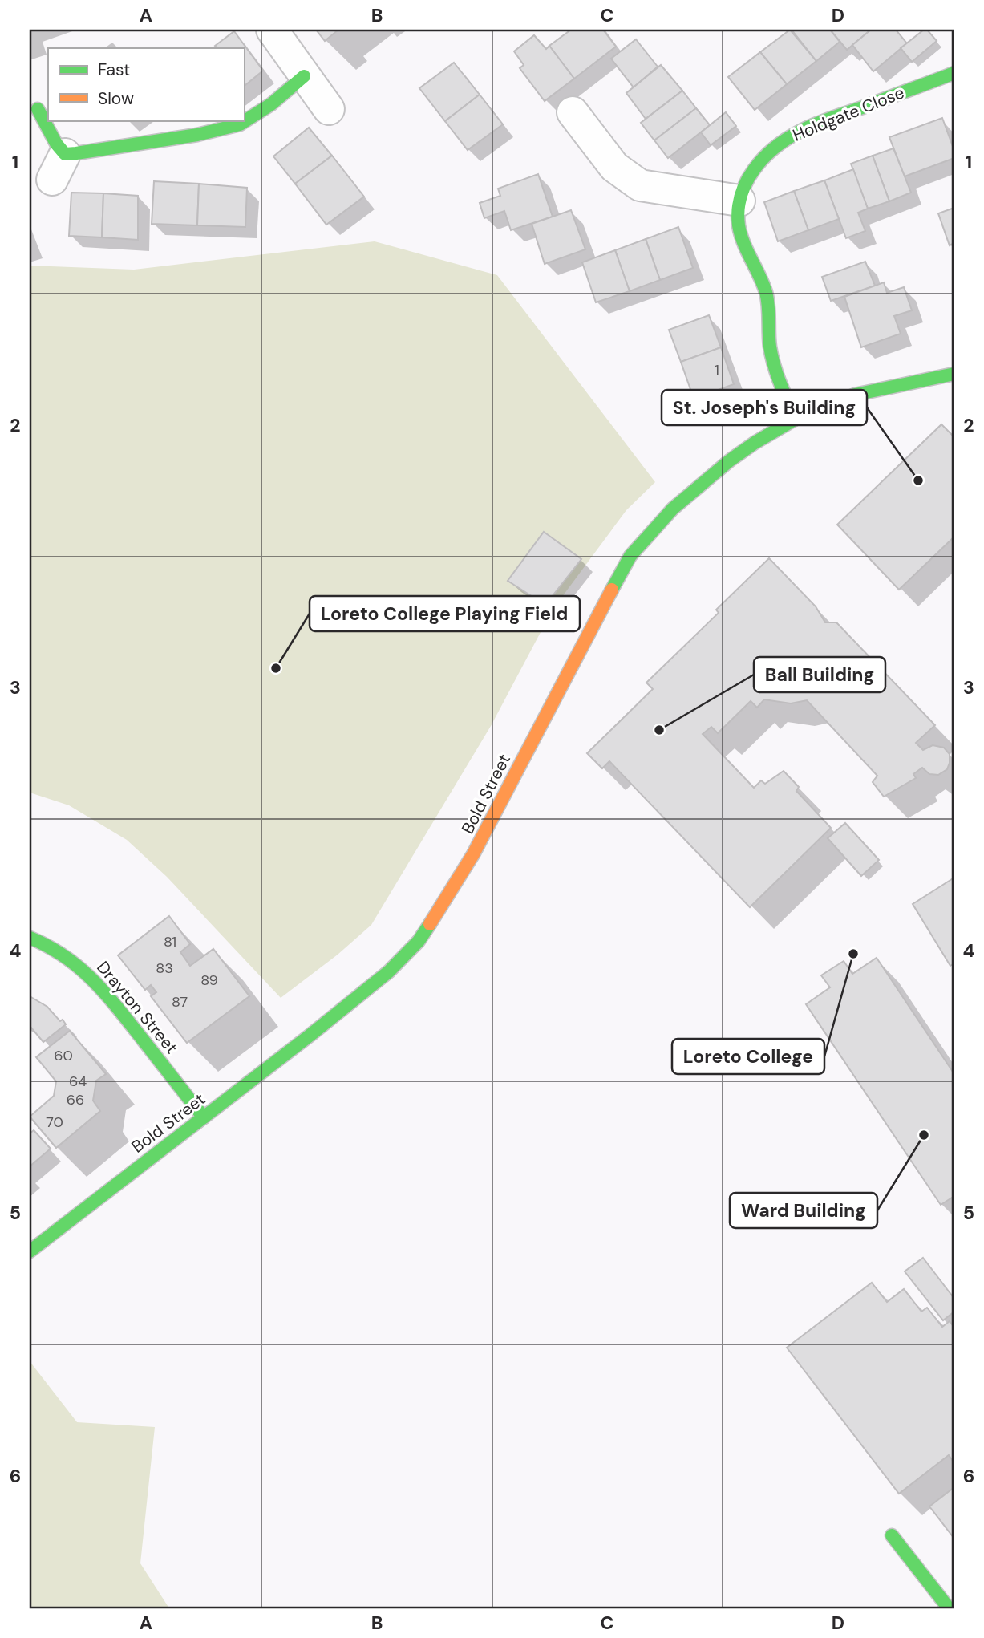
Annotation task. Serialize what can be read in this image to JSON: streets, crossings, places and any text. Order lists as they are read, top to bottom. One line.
{"streets":{"street":["Holdgate Close","Bold Street","Drayton Street"]},"crossings":[["Holdgate Close","Bold Street"],["Bold Street","Drayton Street"]],"places":["St. Joseph's Building","Loreto College Playing Field","Ball Building","Loreto College","Ward Building"],"house_numbers":["1","81","83","89","87","60","64","66","70"],"legend":["Fast","Slow"],"grid":{"columns":["A","B","C","D"],"rows":["1","2","3","4","5","6"]}}
